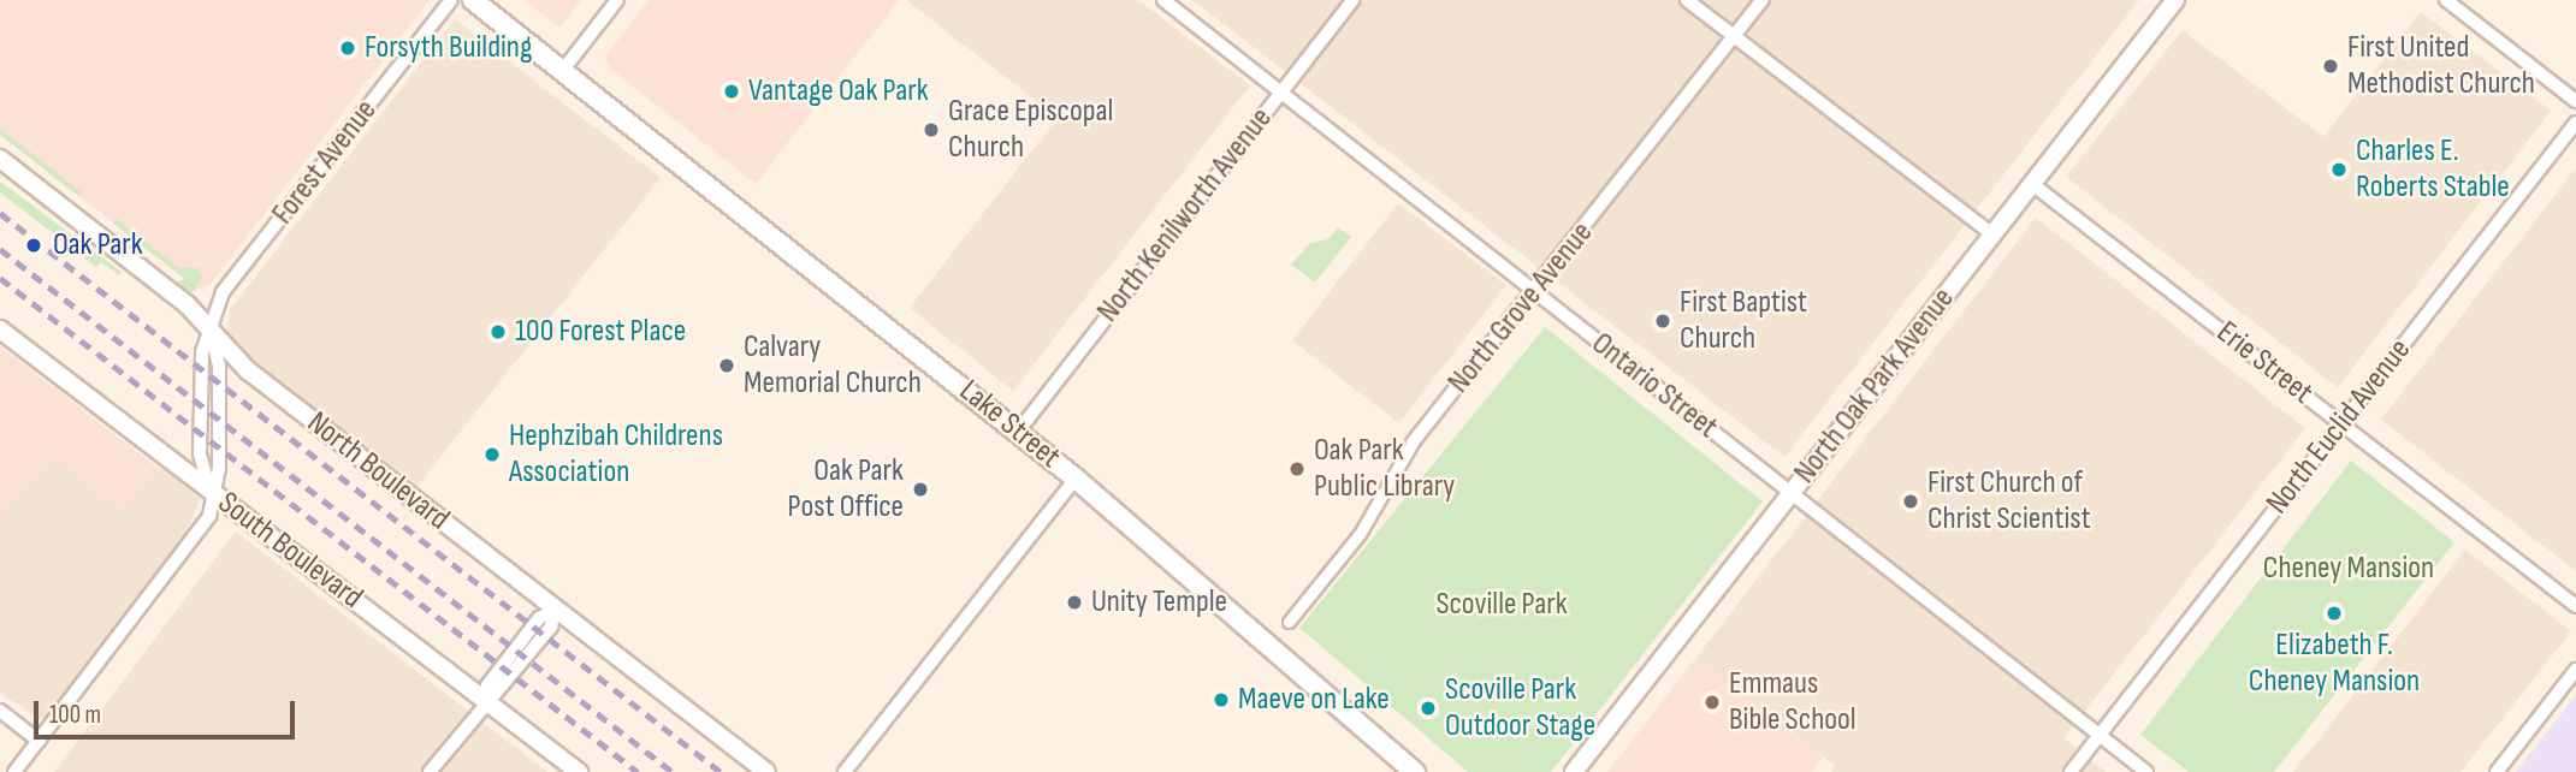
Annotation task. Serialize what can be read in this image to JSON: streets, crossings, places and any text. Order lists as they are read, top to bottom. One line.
{"streets":{"main road":["Lake Street"],"street":["Forest Avenue","North Kenilworth Avenue","North Grove Avenue","Erie Street","Ontario Street","North Oak Park Avenue","North Euclid Avenue","North Boulevard","South Boulevard"]},"crossings":[["Forest Avenue","North Boulevard"],["North Kenilworth Avenue","Ontario Street"],["North Kenilworth Avenue","Lake Street"],["North Grove Avenue","Ontario Street"],["Erie Street","North Oak Park Avenue"],["Erie Street","North Euclid Avenue"],["Ontario Street","North Oak Park Avenue"],["Ontario Street","North Euclid Avenue"]],"parks":["Cheney Mansion","Scoville Park"],"places":["Forsyth Building","First United Methodist Church","Vantage Oak Park","Grace Episcopal Church","Charles E. Roberts Stable","Oak Park","First Baptist Church","100 Forest Place","Calvary Memorial Church","Hephzibah Childrens Association","Oak Park Public Library","Oak Park Post Office","First Church of Christ Scientist","Unity Temple","Elizabeth F. Cheney Mansion","Maeve on Lake","Emmaus Bible School","Scoville Park Outdoor Stage"],"scale_bar":"100 m"}
